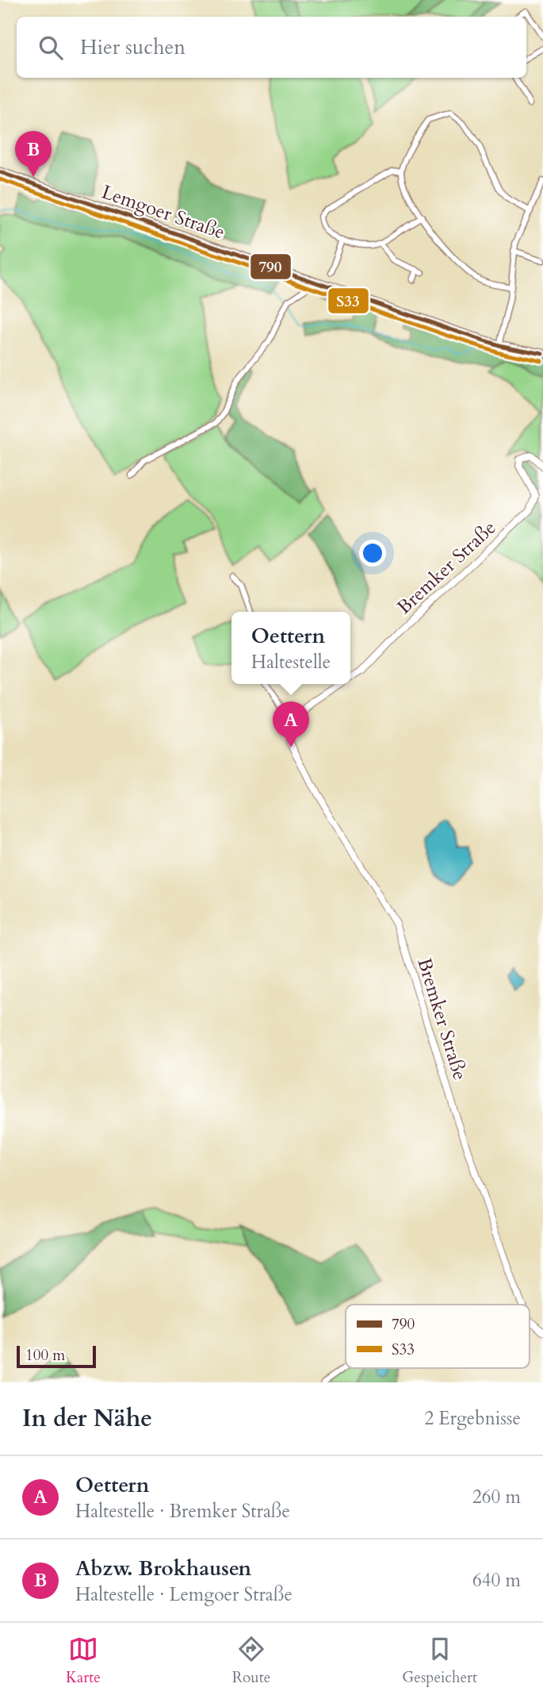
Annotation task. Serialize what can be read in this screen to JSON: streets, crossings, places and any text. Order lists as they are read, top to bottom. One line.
{"streets":{"main road":["Lemgoer Straße"],"street":["Bremker Straße"]},"lines":["transit line 790","transit line S33"],"legend":["790","S33"],"scale_bar":"100 m","page":{"search":"Hier suchen","pins":["B","A"],"popup":["Oettern","Haltestelle"],"scale":"100 m","heading":["In der Nähe","2 Ergebnisse"],"list":[{"mark":"A","name":"Oettern","note":"Haltestelle · Bremker Straße","value":"260 m"},{"mark":"B","name":"Abzw. Brokhausen","note":"Haltestelle · Lemgoer Straße","value":"640 m"}],"nav":["Karte","Route","Gespeichert"]}}
